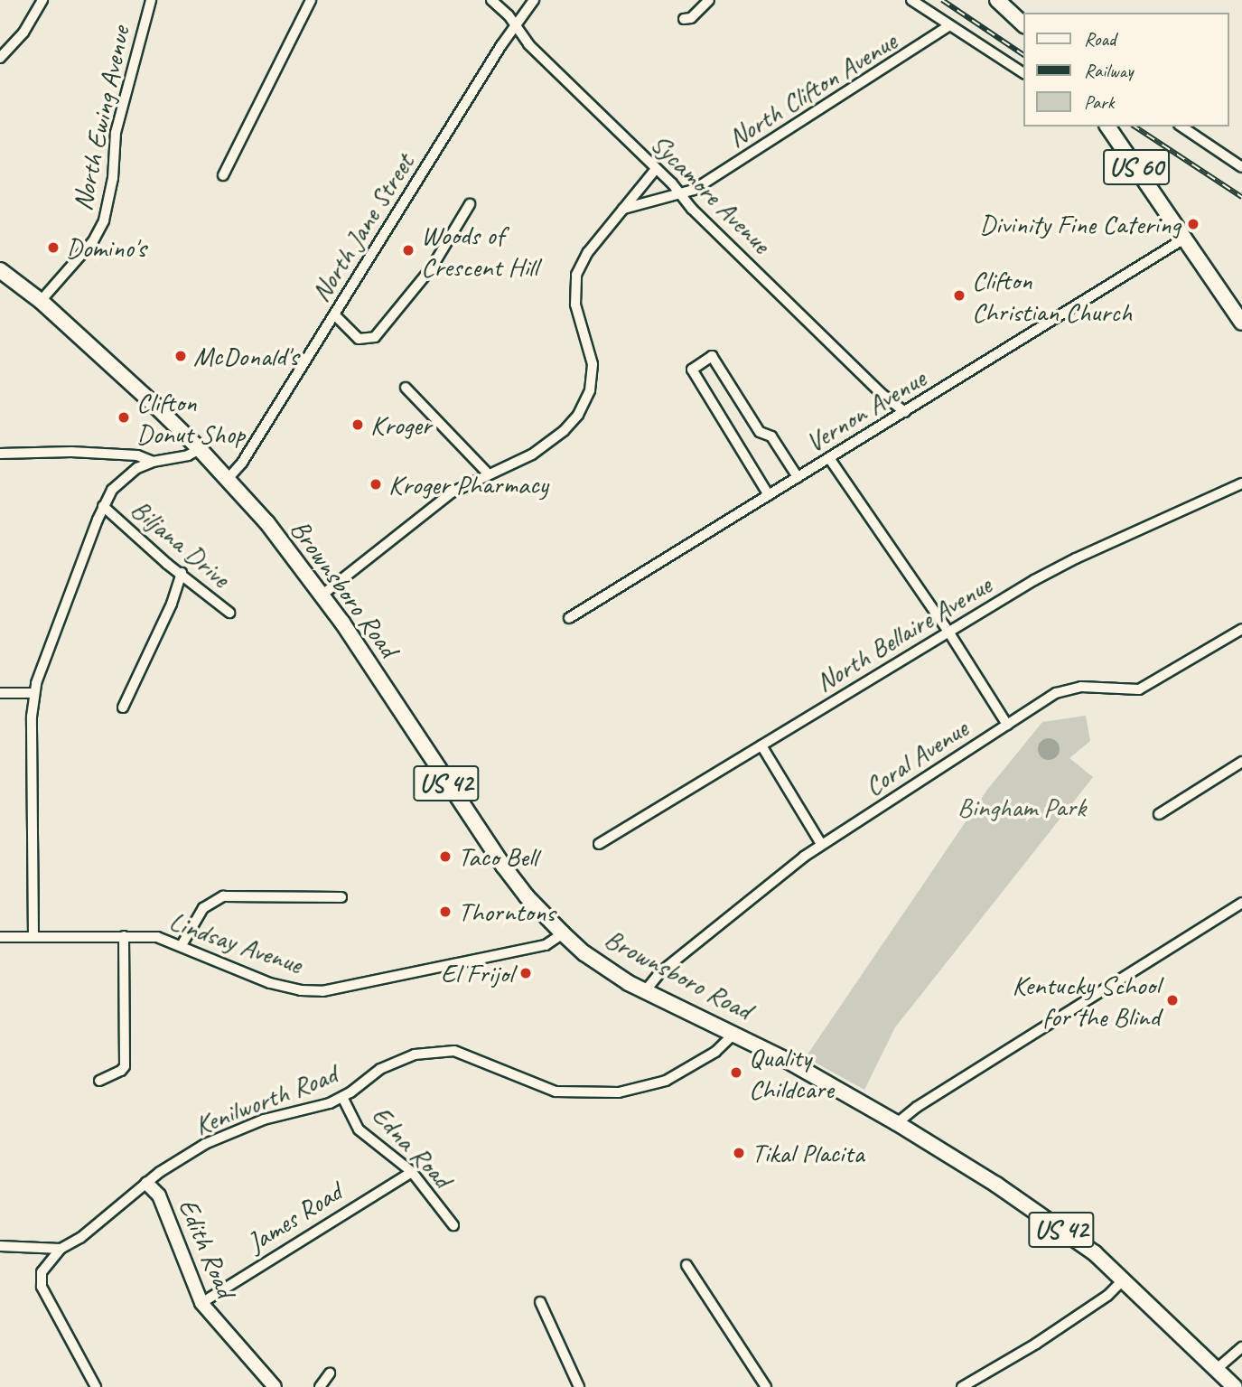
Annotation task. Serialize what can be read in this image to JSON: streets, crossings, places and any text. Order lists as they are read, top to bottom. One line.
{"streets":{"main road":["US 60","Brownsboro Road","US 42"],"street":["North Clifton Avenue","North Ewing Avenue","Sycamore Avenue","North Jane Street","Vernon Avenue","Biljana Drive","North Bellaire Avenue","Coral Avenue","Lindsay Avenue","Kenilworth Road","Edna Road","James Road","Edith Road"]},"crossings":[["North Clifton Avenue","Sycamore Avenue"],["North Ewing Avenue","Brownsboro Road"],["US 60","Vernon Avenue"],["Sycamore Avenue","North Jane Street"],["Sycamore Avenue","Vernon Avenue"],["North Jane Street","Brownsboro Road"],["Brownsboro Road","Coral Avenue"],["Brownsboro Road","Lindsay Avenue"],["Brownsboro Road","Kenilworth Road"],["Kenilworth Road","Edna Road"],["Kenilworth Road","Edith Road"],["Edna Road","James Road"],["James Road","Edith Road"]],"parks":["Bingham Park"],"places":["Divinity Fine Catering","Domino's","Woods of Crescent Hill","Clifton Christian Church","McDonald's","Clifton Donut Shop","Kroger","Kroger Pharmacy","Taco Bell","Thorntons","El Frijol","Kentucky School for the Blind","Quality Childcare","Tikal Placita"],"legend":["Road","Railway","Park"]}
